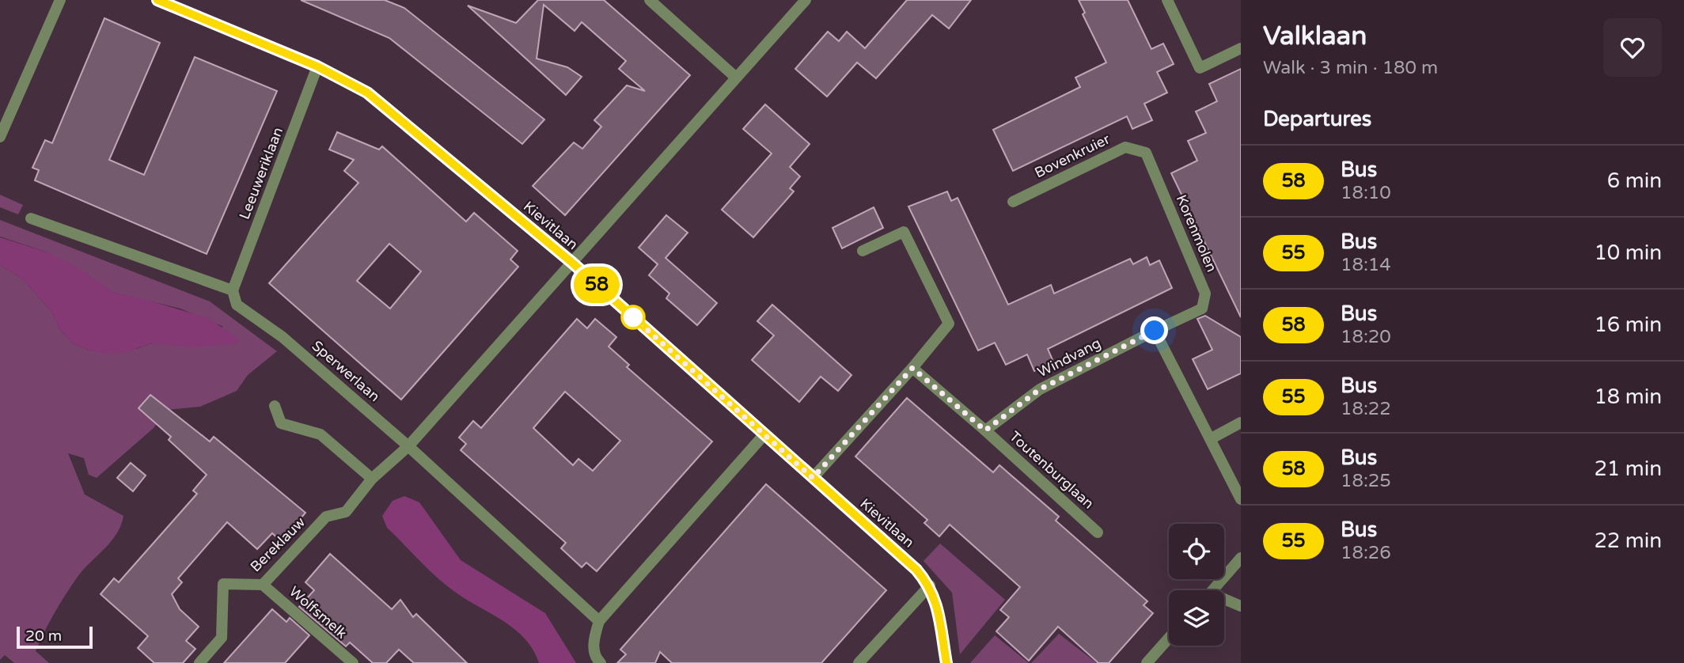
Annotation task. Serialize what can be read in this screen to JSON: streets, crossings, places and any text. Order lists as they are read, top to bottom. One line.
{"streets":{"street":["Bovenkruier","Leeuweriklaan","Kievitlaan","Korenmolen","Windvang","Sperwerlaan","Toutenburglaan","Bereklauw","Wolfsmelk"]},"crossings":[["Bovenkruier","Korenmolen"],["Leeuweriklaan","Kievitlaan"],["Leeuweriklaan","Sperwerlaan"],["Kievitlaan","Bereklauw"],["Korenmolen","Windvang"],["Windvang","Toutenburglaan"],["Sperwerlaan","Bereklauw"],["Bereklauw","Wolfsmelk"]],"lines":["bus line 58"],"scale_bar":"20 m","page":{"on_map":"58","heading":[["Valklaan","Walk · 3 min · 180 m"],"Departures"],"list":[{"mark":"58","name":"Bus","note":"18:10","value":"6 min"},{"mark":"55","name":"Bus","note":"18:14","value":"10 min"},{"mark":"58","name":"Bus","note":"18:20","value":"16 min"},{"mark":"55","name":"Bus","note":"18:22","value":"18 min"},{"mark":"58","name":"Bus","note":"18:25","value":"21 min"},{"mark":"55","name":"Bus","note":"18:26","value":"22 min"}],"scale":"20 m"}}
